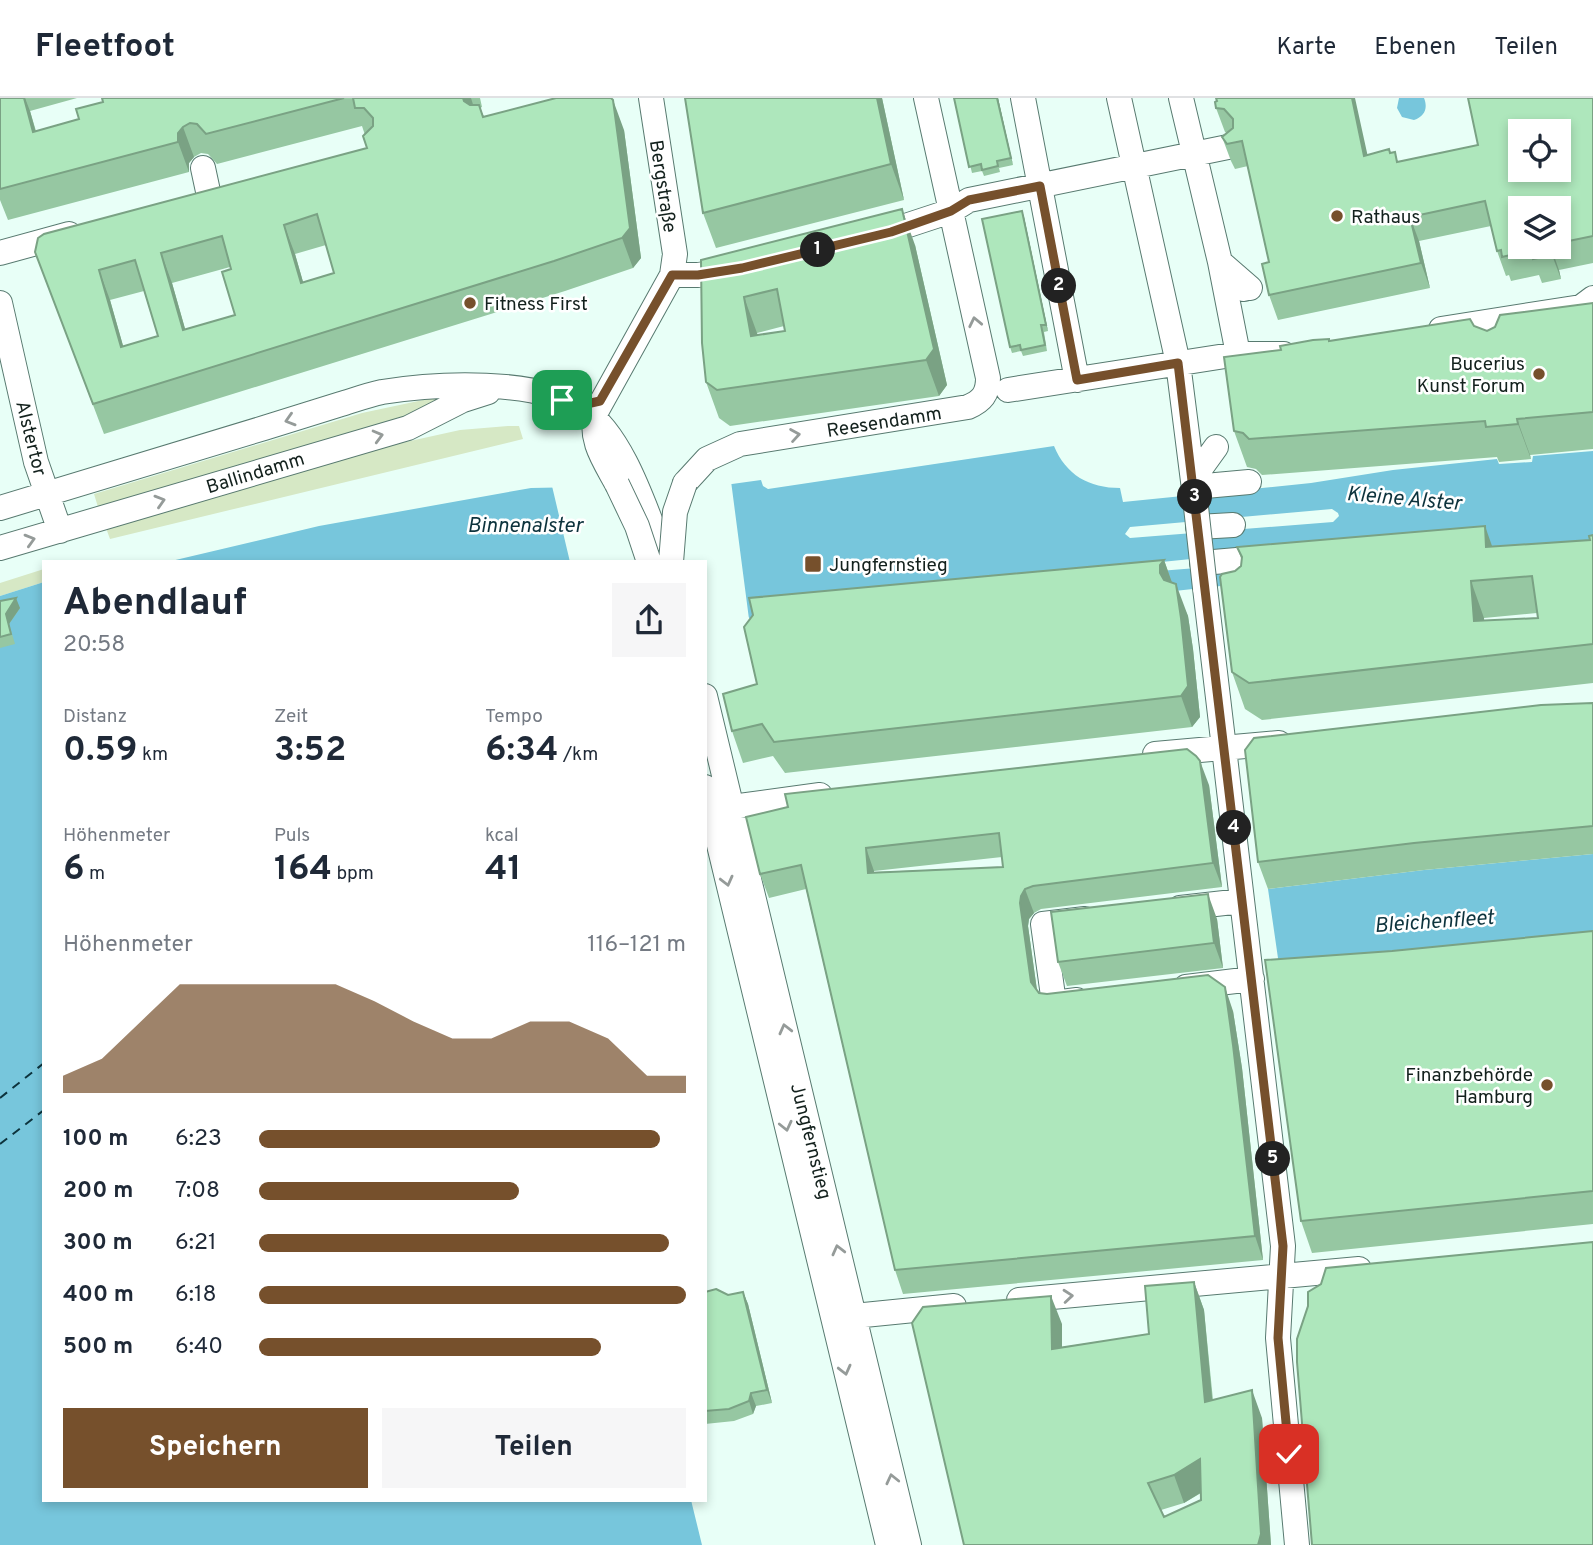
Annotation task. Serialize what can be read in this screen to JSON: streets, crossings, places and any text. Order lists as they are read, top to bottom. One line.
{"streets":{"street":["Bergstraße","Reesendamm","Alstertor","Ballindamm","Jungfernstieg"]},"crossings":[["Alstertor","Ballindamm"]],"water":["Kleine Alster","Binnenalster","Bleichenfleet"],"places":{"other":["Rathaus","Fitness First","Bucerius Kunst Forum","Finanzbehörde Hamburg"],"transit":["Jungfernstieg"]},"page":{"header":"Fleetfoot","nav":["Karte","Ebenen","Teilen"],"pins":["1","2","3","4","5"],"heading":["Abendlauf","20:58"],"stats":[["Distanz","0.59 km"],["Zeit","3:52"],["Tempo","6:34 /km"],["Höhenmeter","6 m"],["Puls","164 bpm"],["kcal","41"]],"chart":["Höhenmeter","116–121 m"],"list":[{"name":"100 m","note":"6:23"},{"name":"200 m","note":"7:08"},{"name":"300 m","note":"6:21"},{"name":"400 m","note":"6:18"},{"name":"500 m","note":"6:40"}],"buttons":["Speichern","Teilen"]}}
